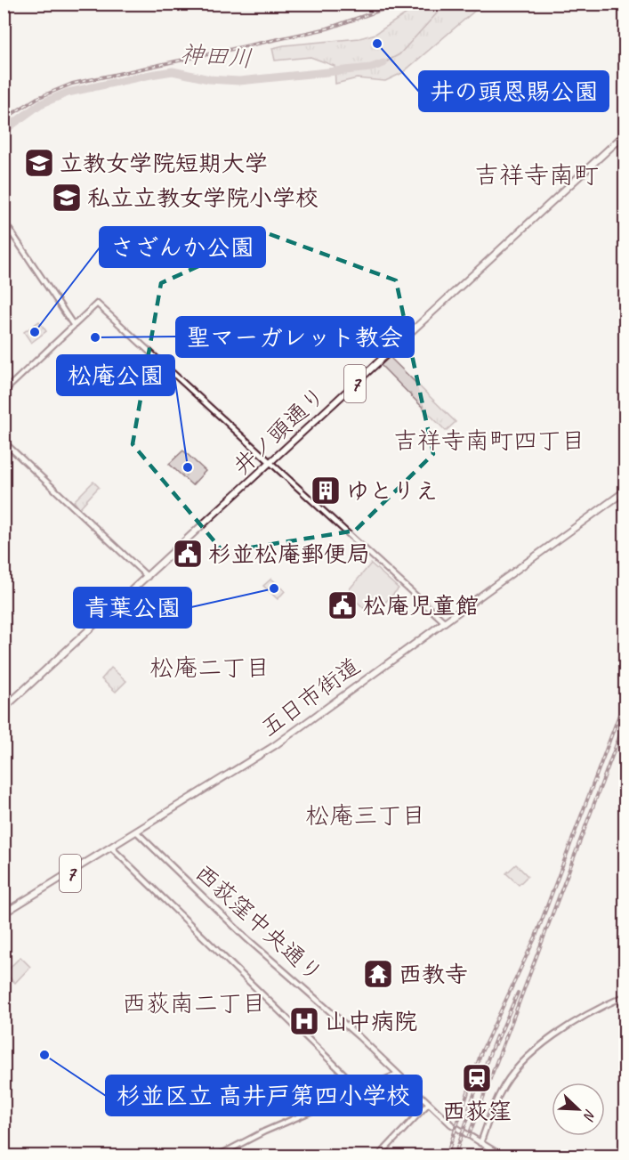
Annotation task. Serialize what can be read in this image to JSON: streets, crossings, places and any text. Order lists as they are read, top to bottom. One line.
{"streets":{"main road":["7","井ノ頭通り","五日市街道"],"street":["西荻窪中央通り"]},"crossings":[["五日市街道","西荻窪中央通り"]],"districts":["吉祥寺南町","吉祥寺南町四丁目","松庵二丁目","松庵三丁目","西荻南二丁目"],"water":["神田川"],"places":{"other":["井の頭恩賜公園","さざんか公園","聖マーガレット教会","松庵公園","青葉公園","杉並区立 高井戸第四小学校"],"school or university":["立教女学院短期大学","私立立教女学院小学校"],"building":["ゆとりえ"],"public building":["杉並松庵郵便局","松庵児童館"],"temple":["西教寺"],"hospital":["山中病院"],"station":["西荻窪"]},"north":"bottom right"}
